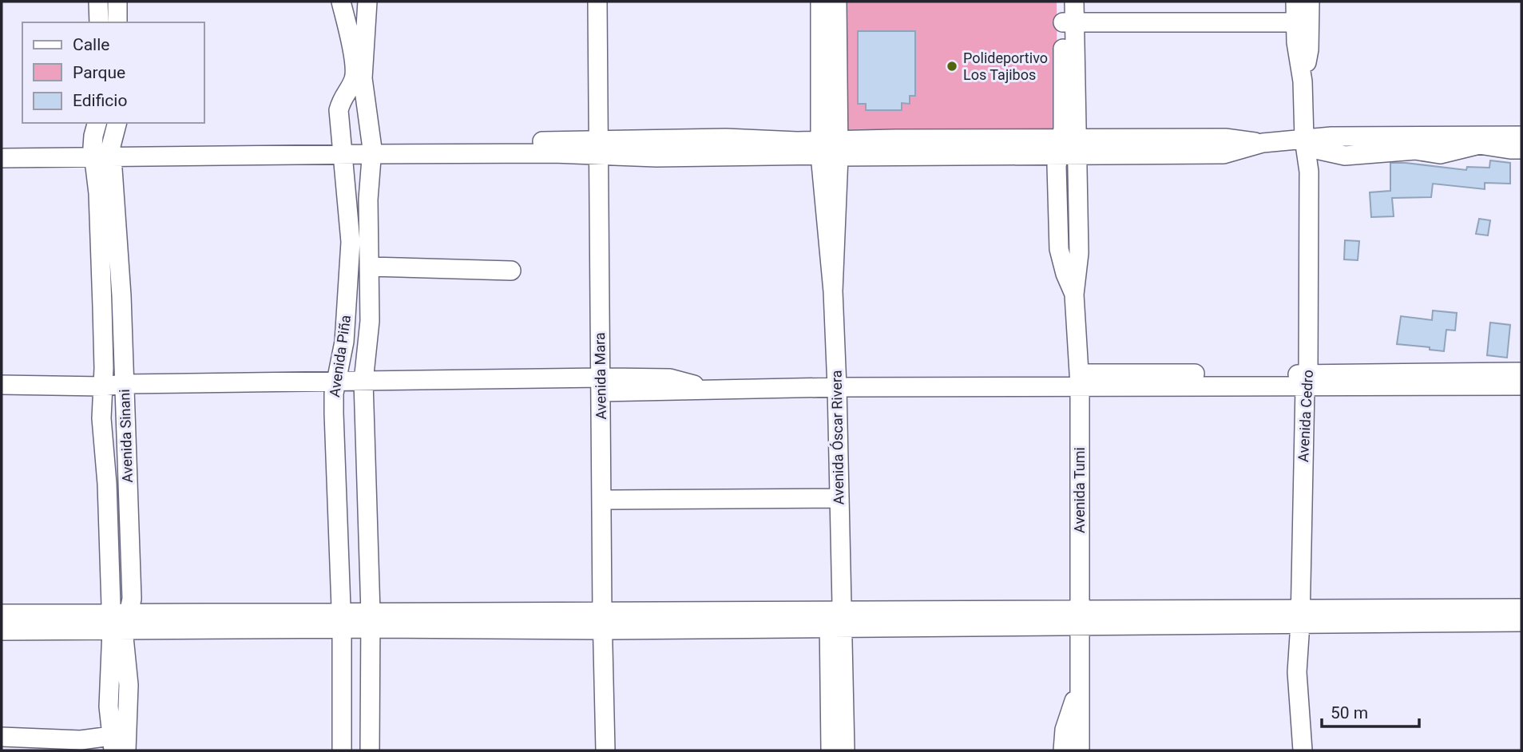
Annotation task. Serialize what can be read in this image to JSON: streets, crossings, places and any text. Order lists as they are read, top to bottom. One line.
{"streets":{"street":["Avenida Piña","Avenida Mara","Avenida Cedro","Avenida Sinani","Avenida Óscar Rivera","Avenida Tumi"]},"places":["Polideportivo Los Tajibos"],"legend":["Calle","Parque","Edificio"],"scale_bar":"50 m"}
